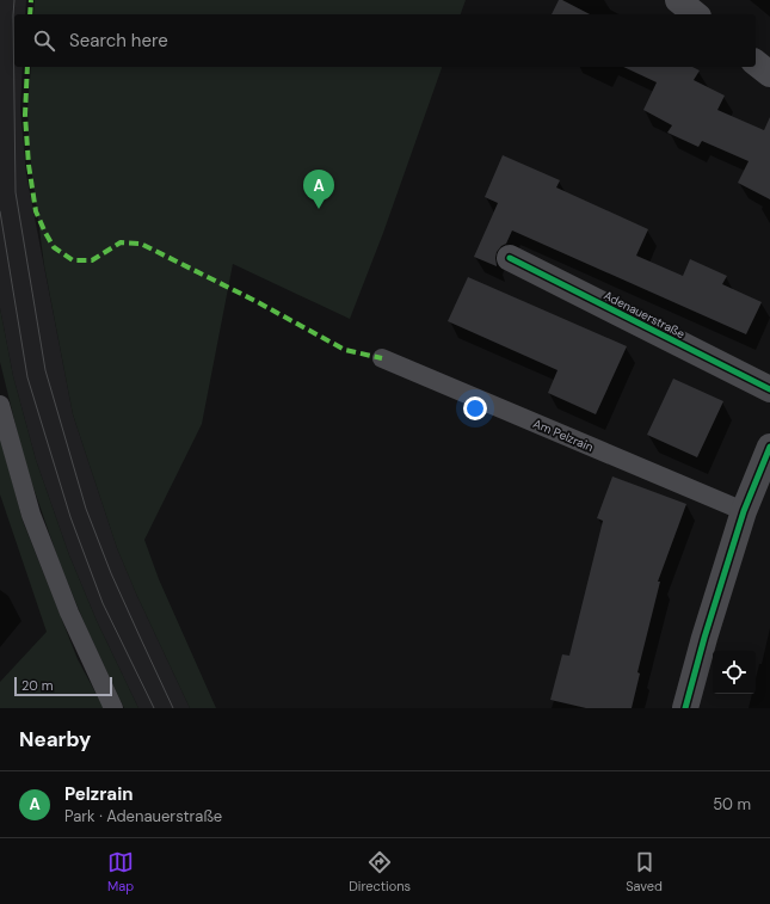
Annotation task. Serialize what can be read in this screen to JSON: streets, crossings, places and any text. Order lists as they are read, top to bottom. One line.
{"streets":{"street":["Adenauerstraße"],"lane":["Am Pelzrain"]},"scale_bar":"20 m","page":{"search":"Search here","pins":"A","scale":"20 m","heading":"Nearby","list":[{"mark":"A","name":"Pelzrain","note":"Park · Adenauerstraße","value":"50 m"}],"nav":["Map","Directions","Saved"]}}
